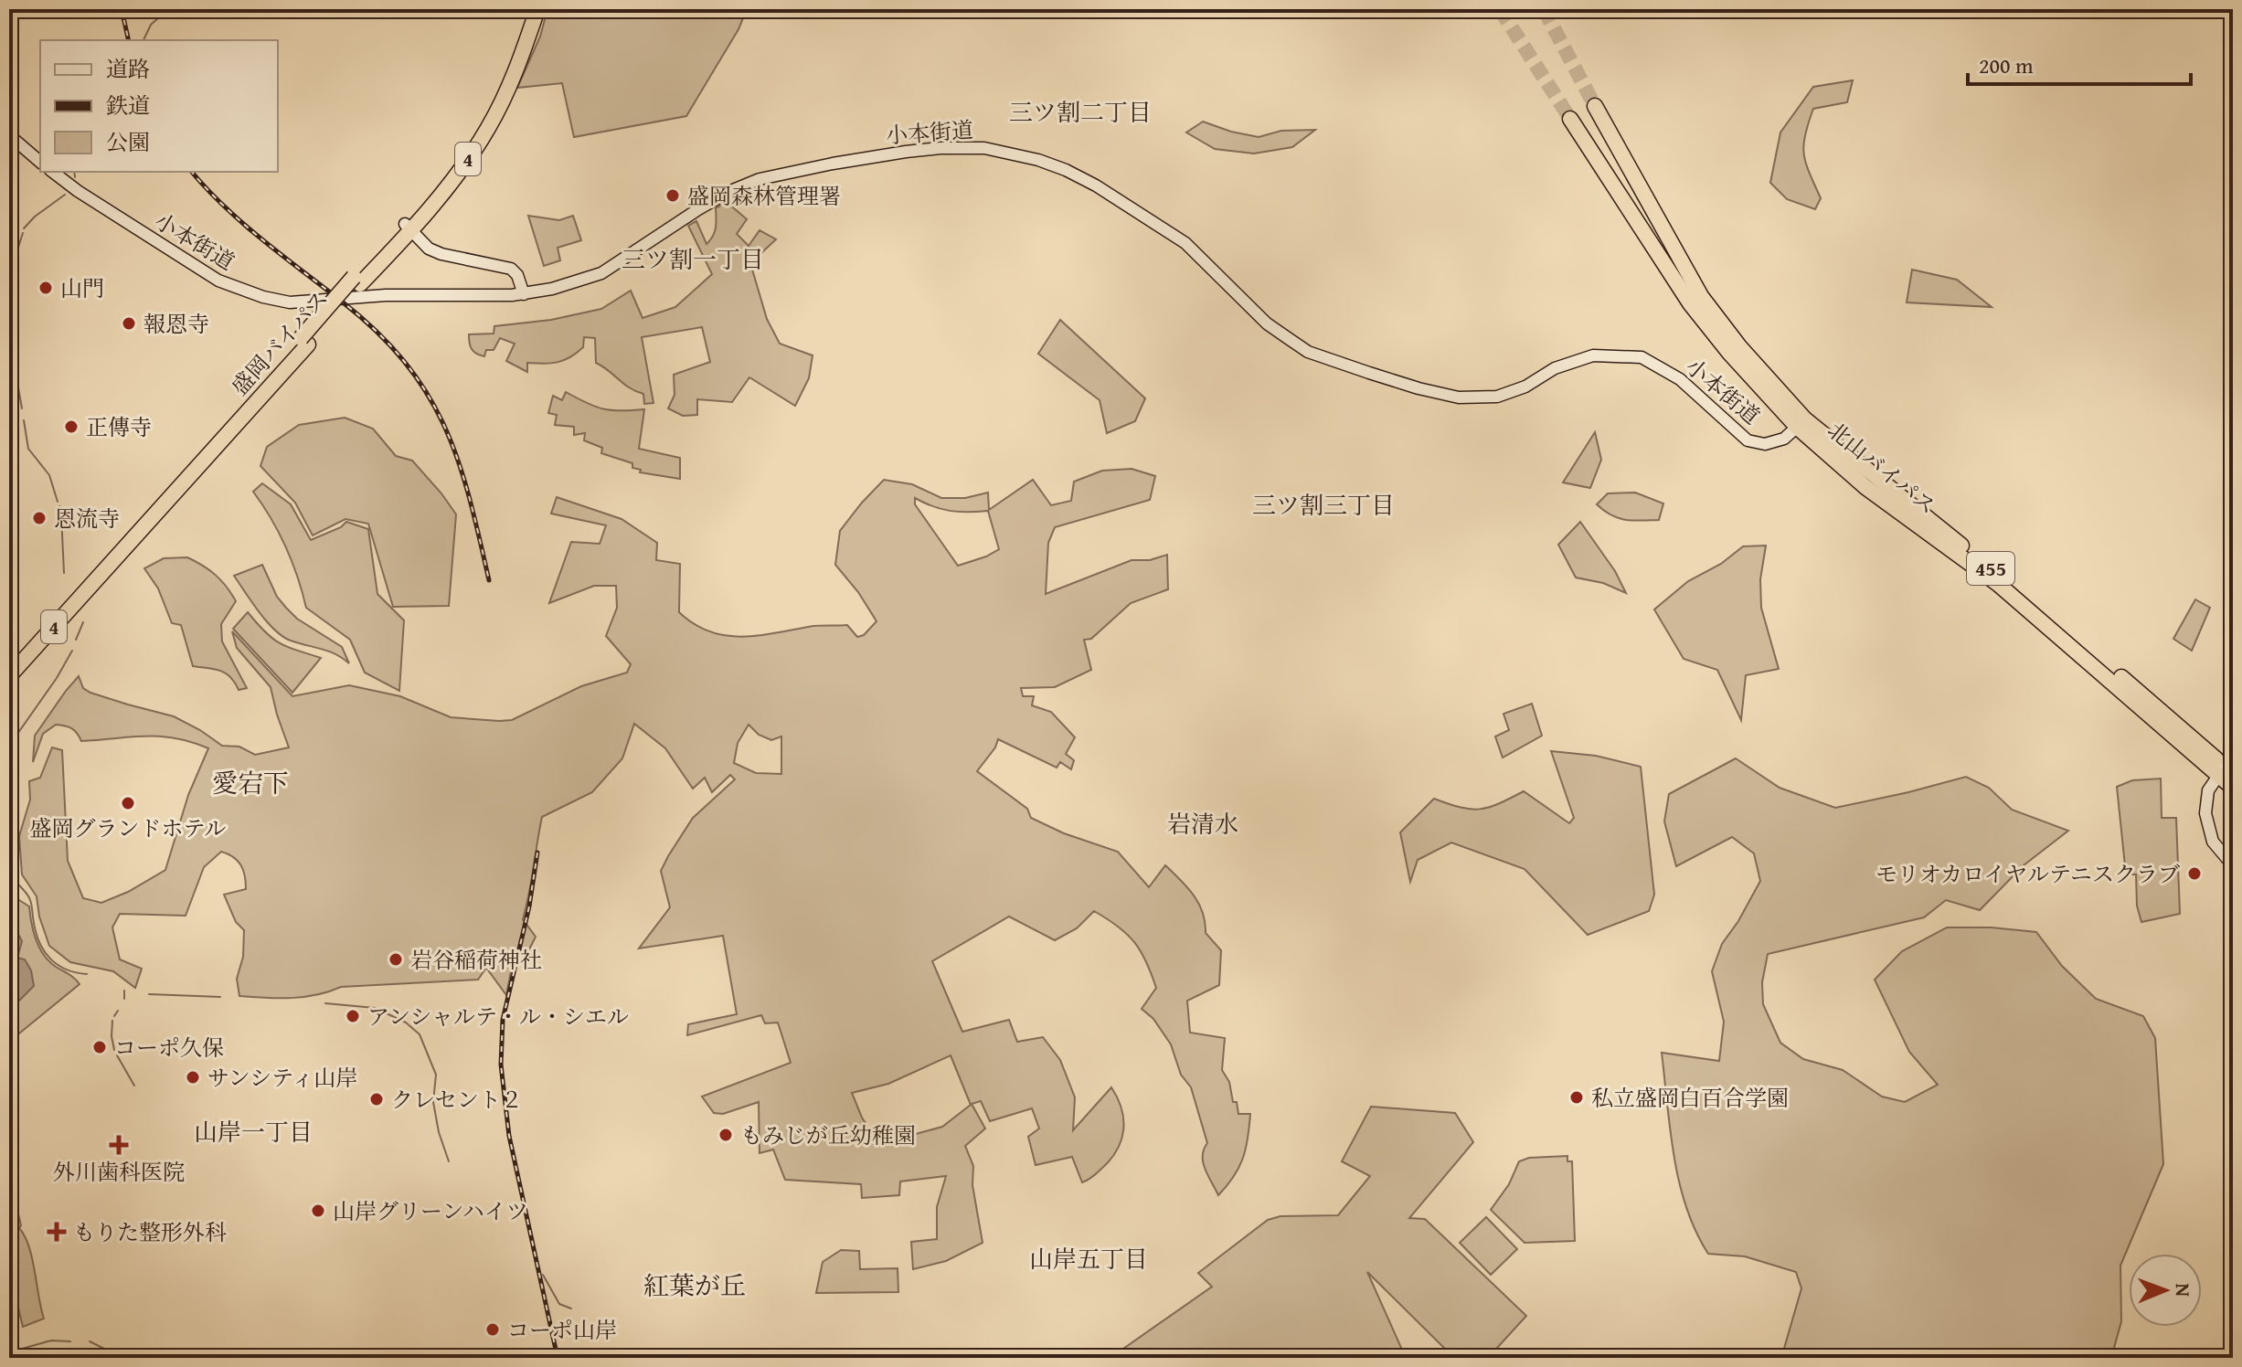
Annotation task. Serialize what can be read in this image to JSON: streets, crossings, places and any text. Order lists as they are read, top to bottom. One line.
{"streets":{"highway":["4","盛岡バイパス","北山バイパス","455"],"street":["小本街道"]},"crossings":[["小本街道","北山バイパス"]],"districts":["三ツ割二丁目","三ツ割一丁目","三ツ割三丁目","愛宕下","岩清水","山岸一丁目","山岸五丁目","紅葉が丘"],"places":{"other":["盛岡森林管理署","山門","報恩寺","正傳寺","恩流寺","盛岡グランドホテル","モリオカロイヤルテニスクラブ","岩谷稲荷神社","アンシャルテ・ル・シエル","コーポ久保","サンシティ山岸","私立盛岡白百合学園","クレセント２","もみじが丘幼稚園","山岸グリーンハイツ","コーポ山岸"],"health":["外川歯科医院","もりた整形外科"]},"legend":["道路","鉄道","公園"],"scale_bar":"200 m","north":"right"}
